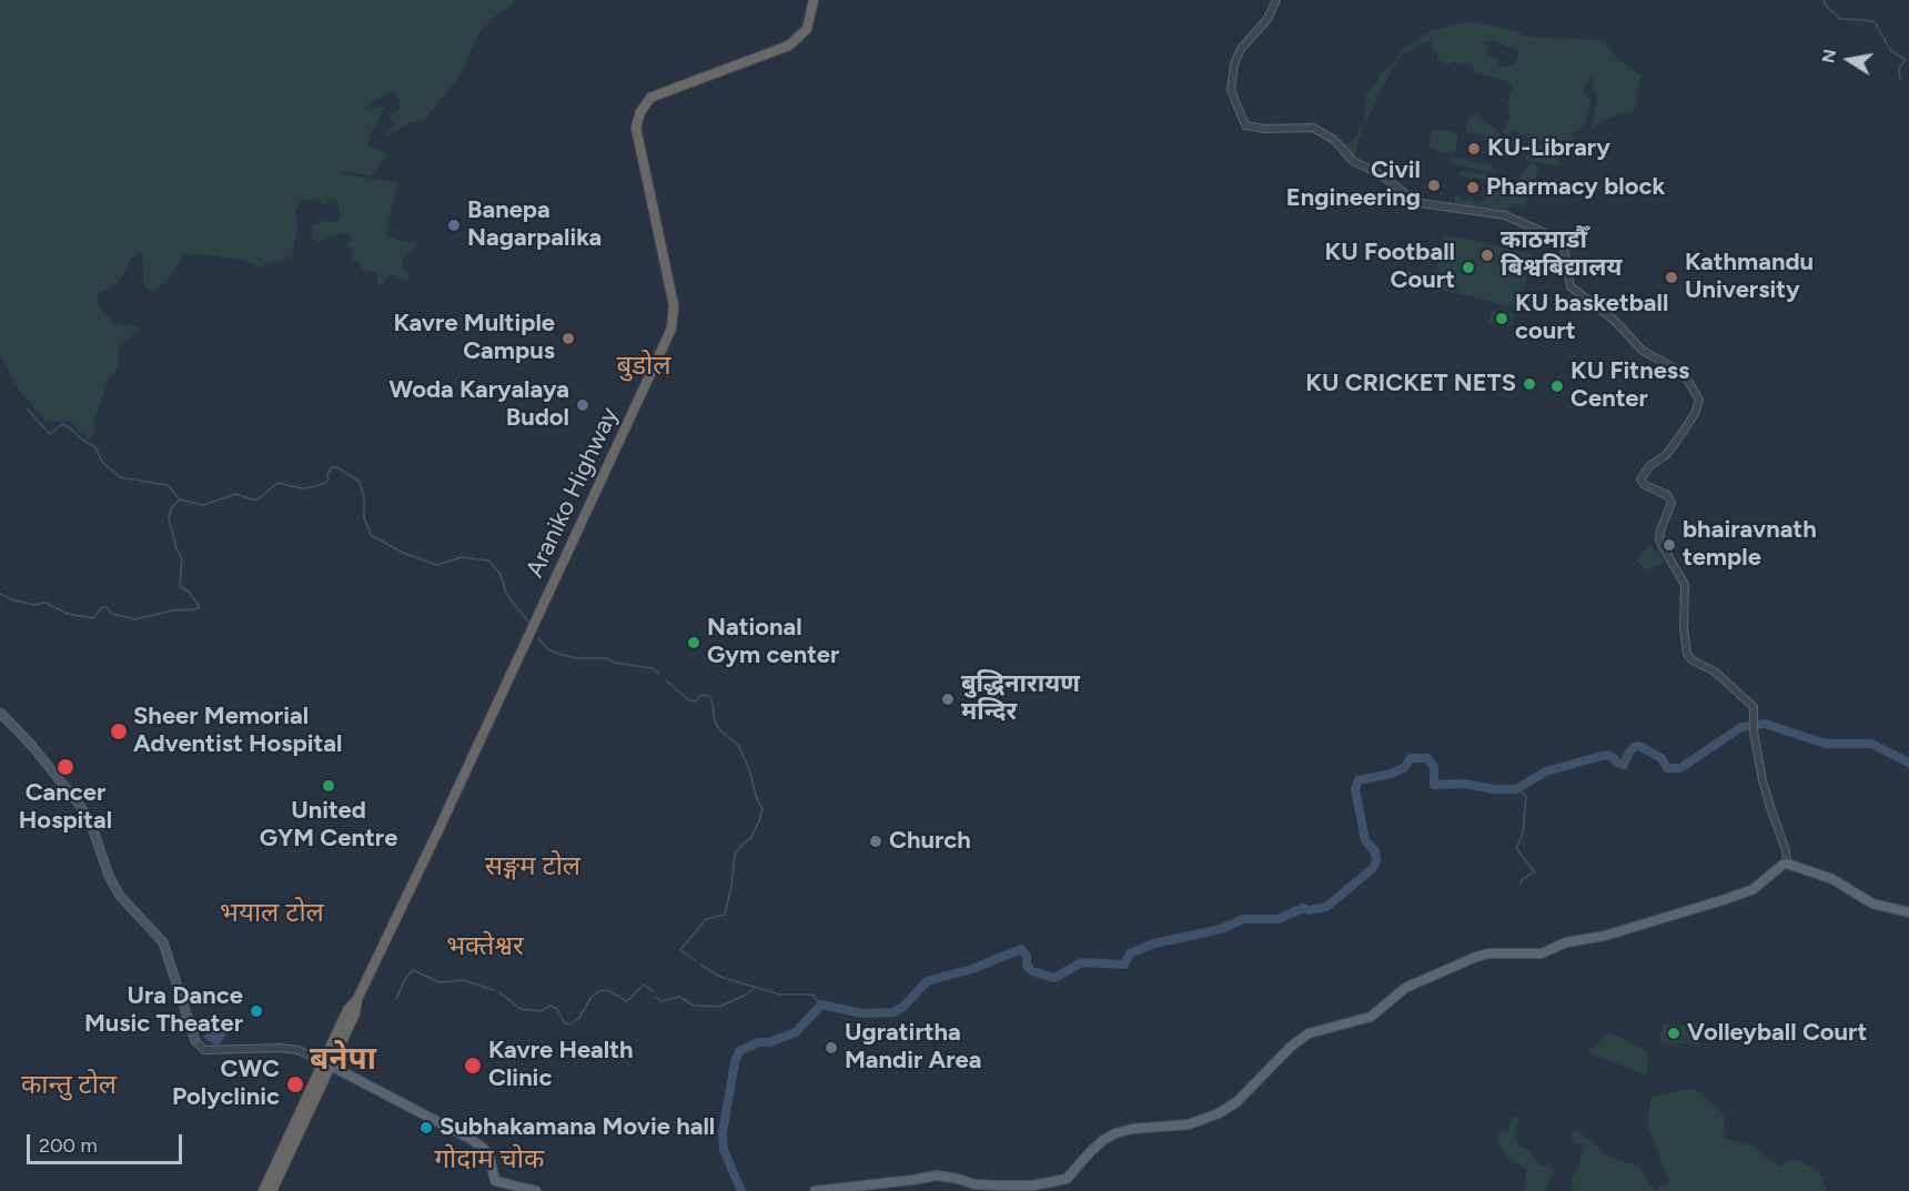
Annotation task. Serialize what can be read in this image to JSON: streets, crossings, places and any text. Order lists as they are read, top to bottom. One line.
{"streets":{"highway":["Araniko Highway"]},"districts":["बुडोल","सङ्गम टोल","भयाल टोल","भक्तेश्वर","बनेपा","कान्तु टोल","गाेदाम चाेक"],"places":["KU-Library","Civil Engineering","Pharmacy block","Banepa Nagarpalika","काठमाडौँ बिश्वबिद्यालय","KU Football Court","Kathmandu University","KU basketball court","Kavre Multiple Campus","KU CRICKET NETS","KU Fitness Center","Woda Karyalaya Budol","bhairavnath temple","National Gym center","बुद्धिनारायण मन्दिर","Sheer Memorial Adventist Hospital","Cancer Hospital","United GYM Centre","Church","Ura Dance Music Theater","Volleyball Court","Ugratirtha Mandir Area","Kavre Health Clinic","CWC Polyclinic","Subhakamana Movie hall"],"scale_bar":"200 m","north":"left"}
